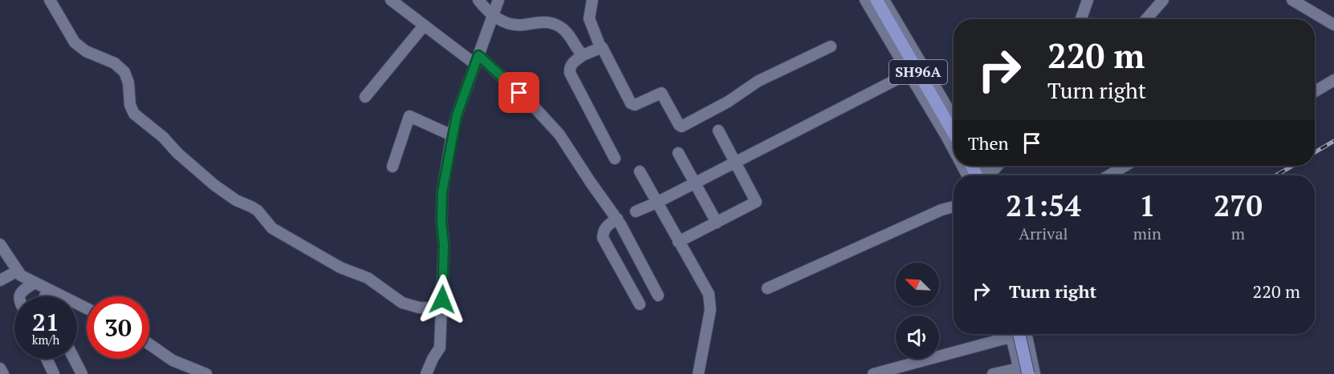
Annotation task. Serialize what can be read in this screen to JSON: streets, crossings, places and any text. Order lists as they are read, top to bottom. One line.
{"streets":{"main road":["SH96A"]},"north":"top left","page":{"turn":["220 m","Turn right"],"then":"Then","eta":["21:54","Arrival","1","min","270","m"],"list":[{"name":"Turn right","value":"220 m"}],"speed":"21 km/h","limit":"30"}}
